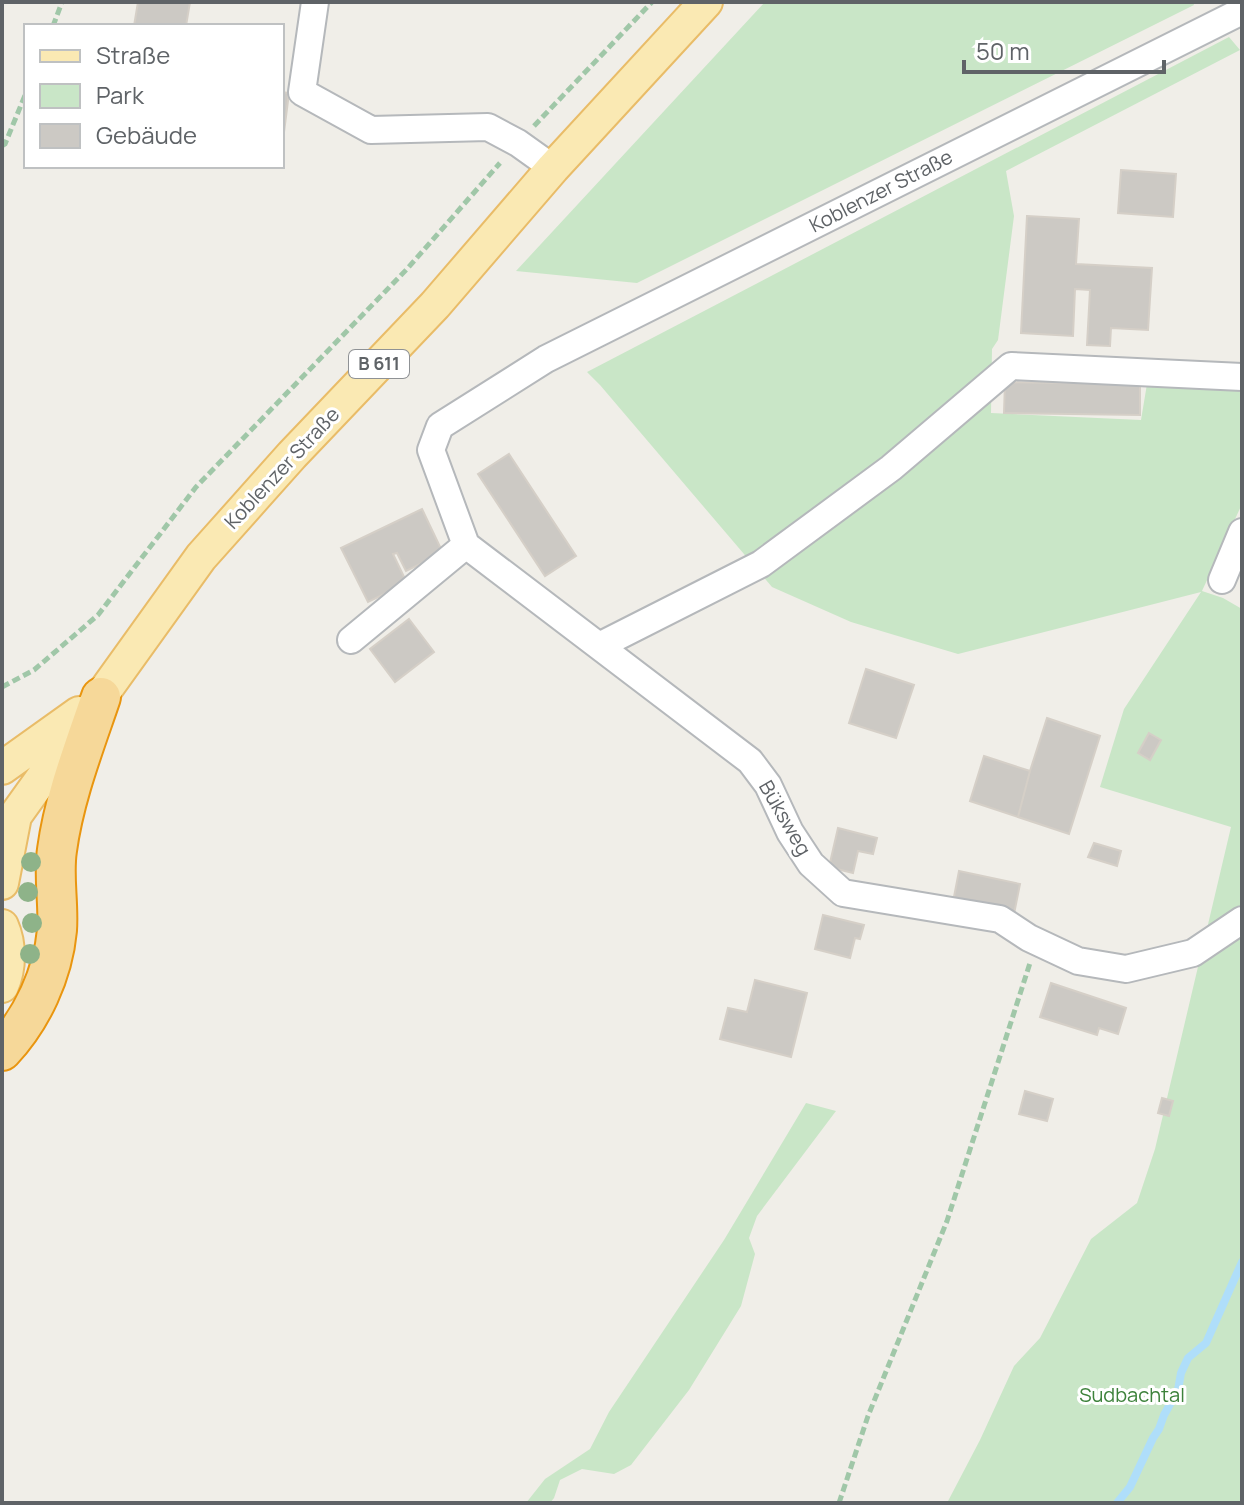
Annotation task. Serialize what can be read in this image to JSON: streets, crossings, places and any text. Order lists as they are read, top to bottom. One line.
{"streets":{"highway":["B 611"],"main road":["Koblenzer Straße"],"street":["Büksweg"]},"crossings":[["Koblenzer Straße","B 611"],["Koblenzer Straße","Büksweg"]],"parks":["Sudbachtal"],"legend":["Straße","Park","Gebäude"],"scale_bar":"50 m"}
